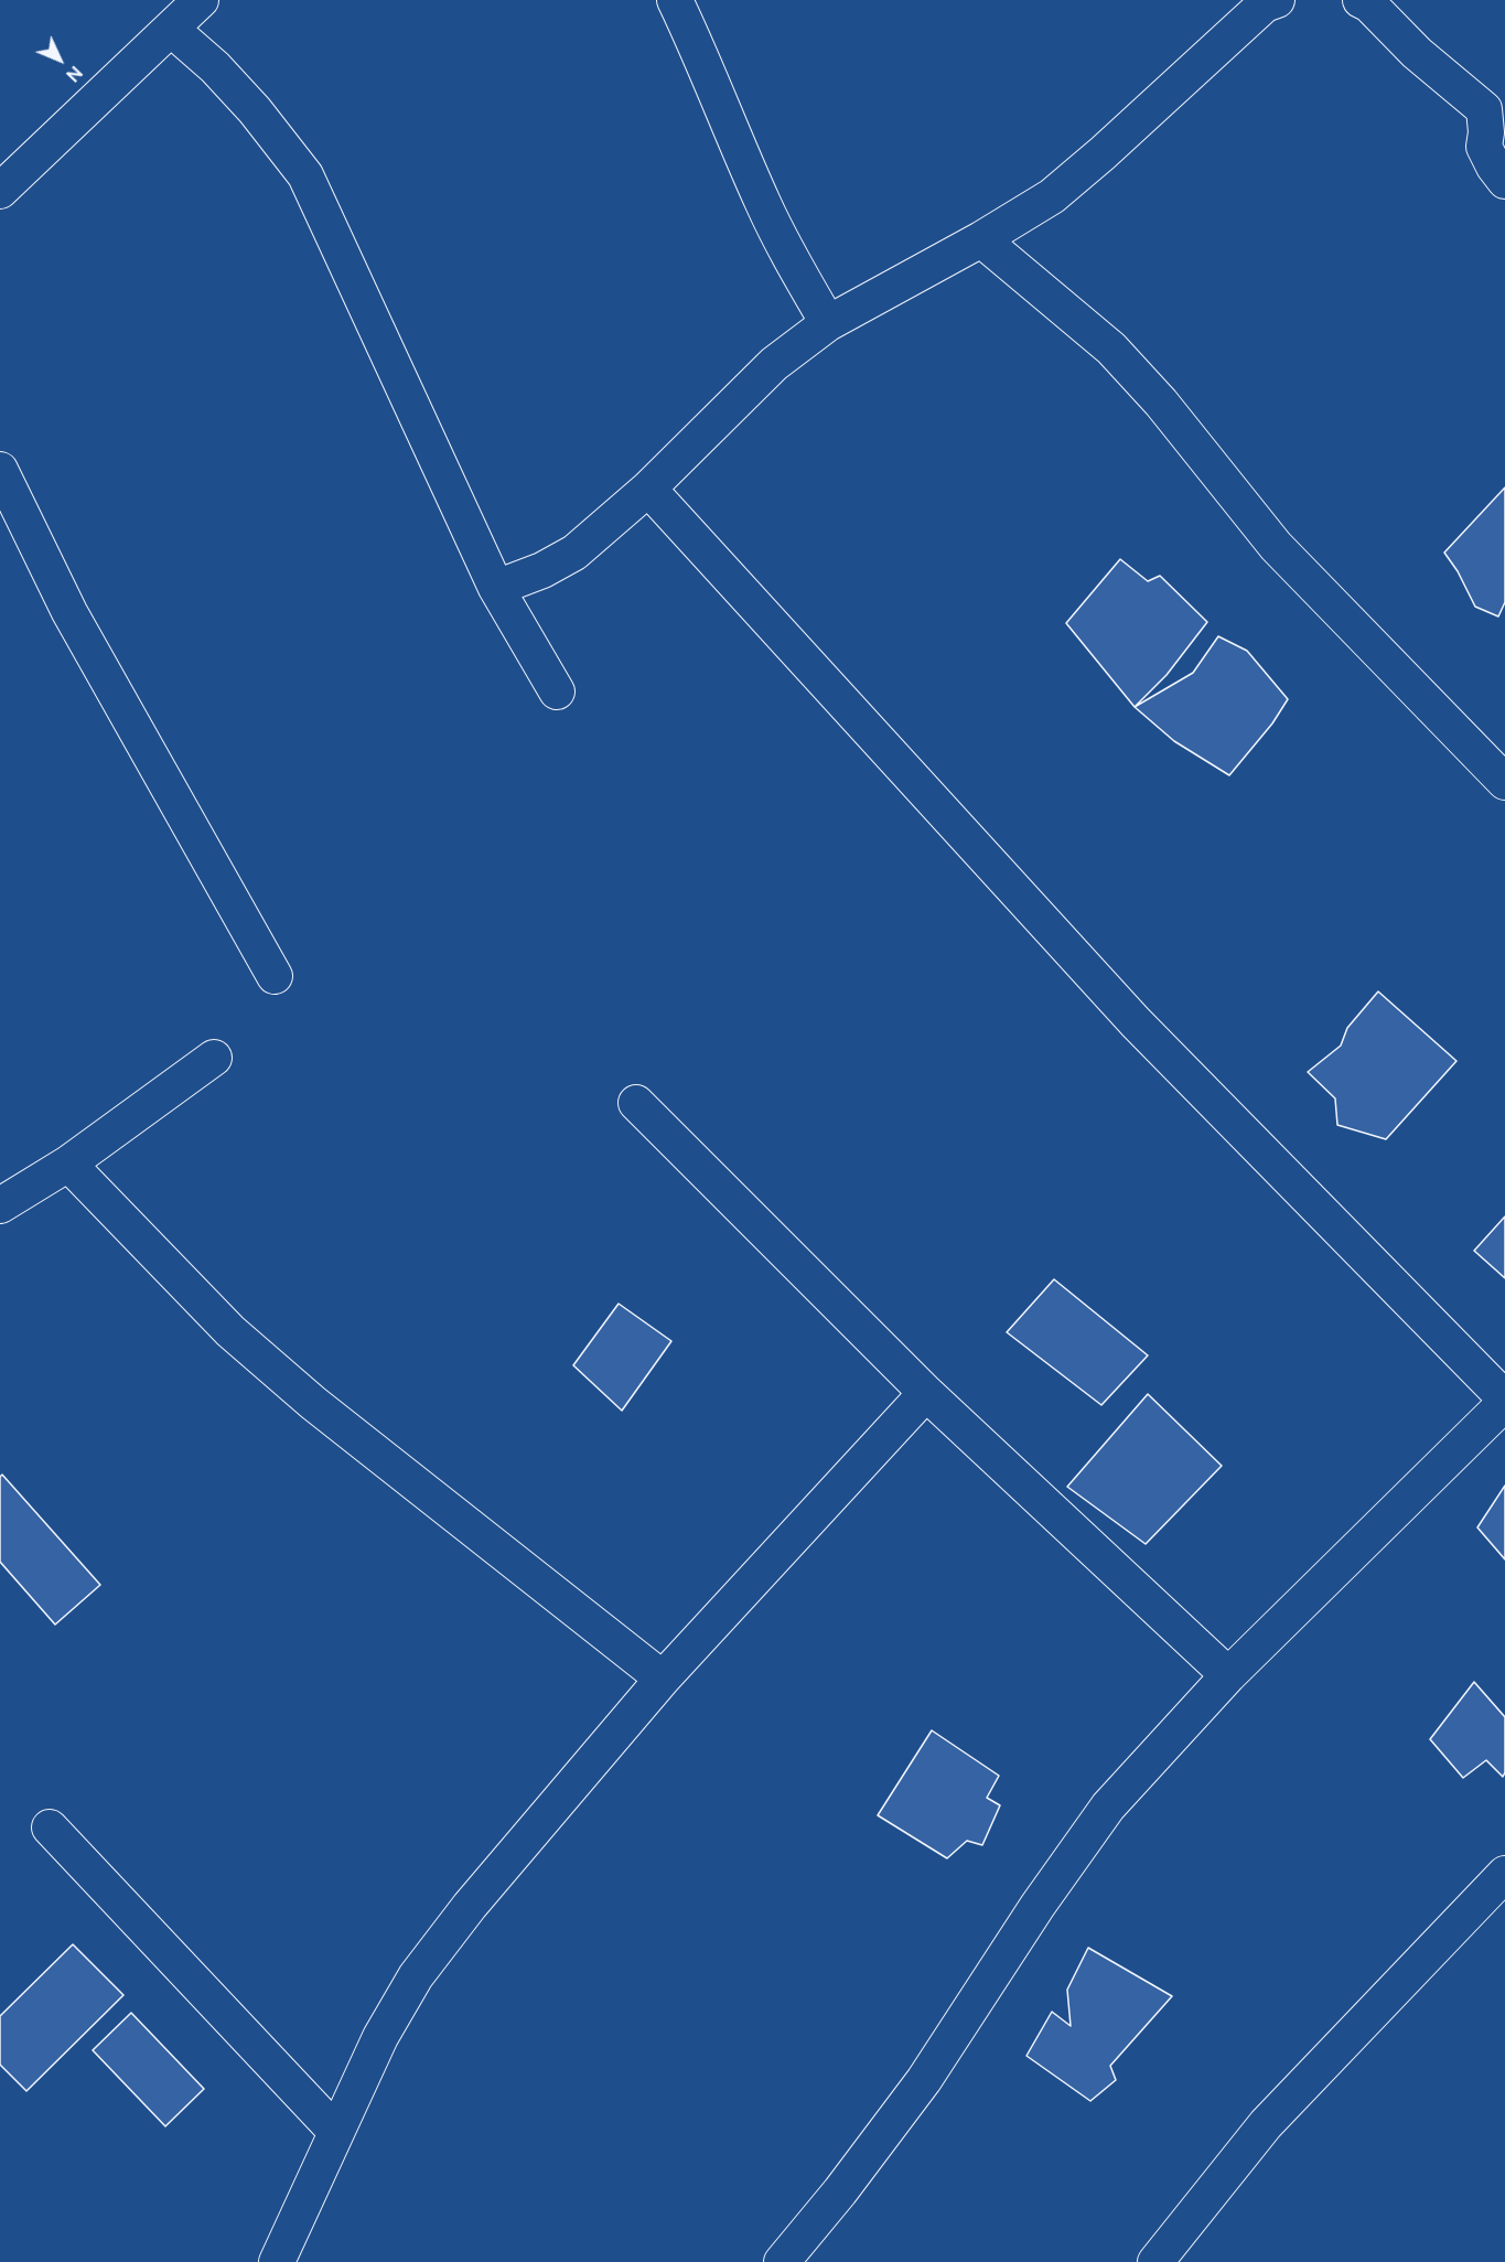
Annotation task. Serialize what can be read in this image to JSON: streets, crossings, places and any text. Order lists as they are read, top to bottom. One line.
{"north":"bottom right"}
